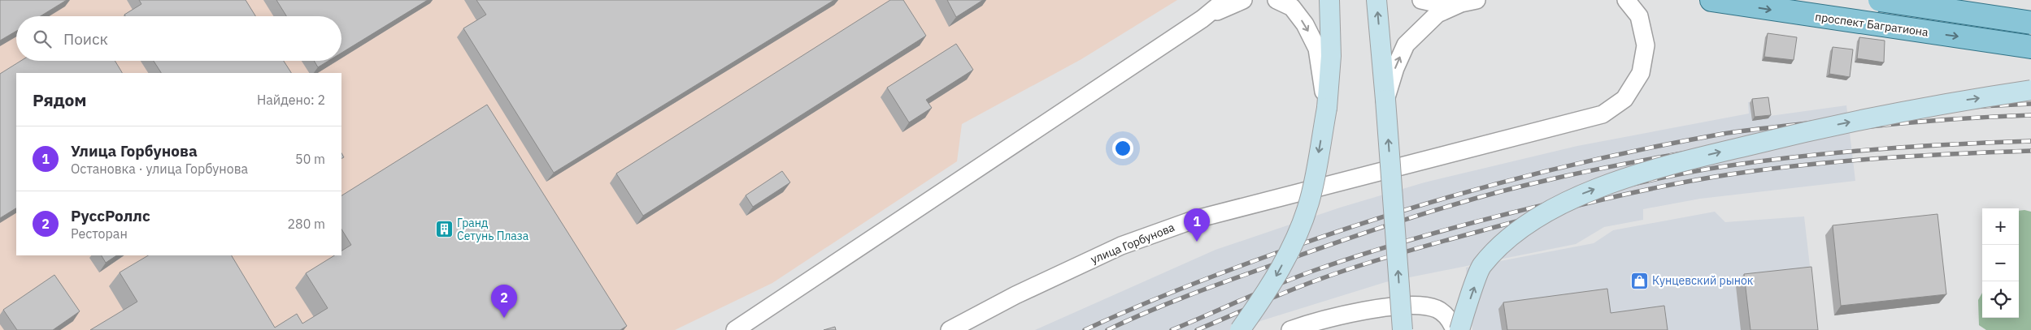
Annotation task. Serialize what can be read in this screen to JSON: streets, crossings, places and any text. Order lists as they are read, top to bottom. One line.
{"streets":{"main road":["проспект Багратиона"],"street":["улица Горбунова"]},"places":{"building":["Гранд Сетунь Плаза"],"shop":["Кунцевский рынок"]},"page":{"search":"Поиск","heading":["Рядом","Найдено: 2"],"list":[{"mark":"1","name":"Улица Горбунова","note":"Остановка · улица Горбунова","value":"50 m"},{"mark":"2","name":"РуссРоллс","note":"Ресторан","value":"280 m"}],"map_buttons":["+","−"],"pins":["1","2"]}}
